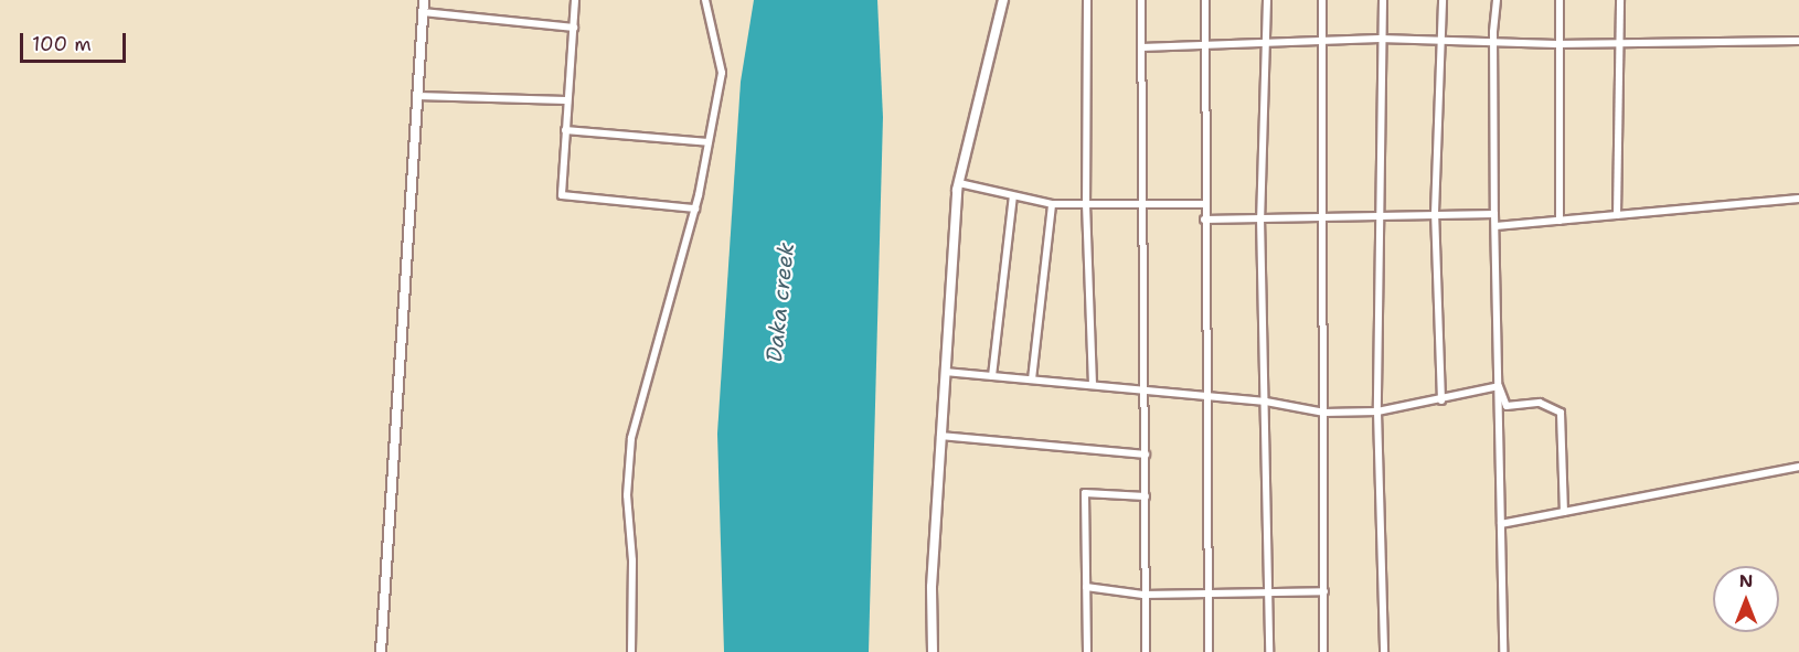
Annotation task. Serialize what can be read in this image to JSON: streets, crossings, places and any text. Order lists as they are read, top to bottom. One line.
{"water":["Daka creek"],"scale_bar":"100 m","north":"top"}
